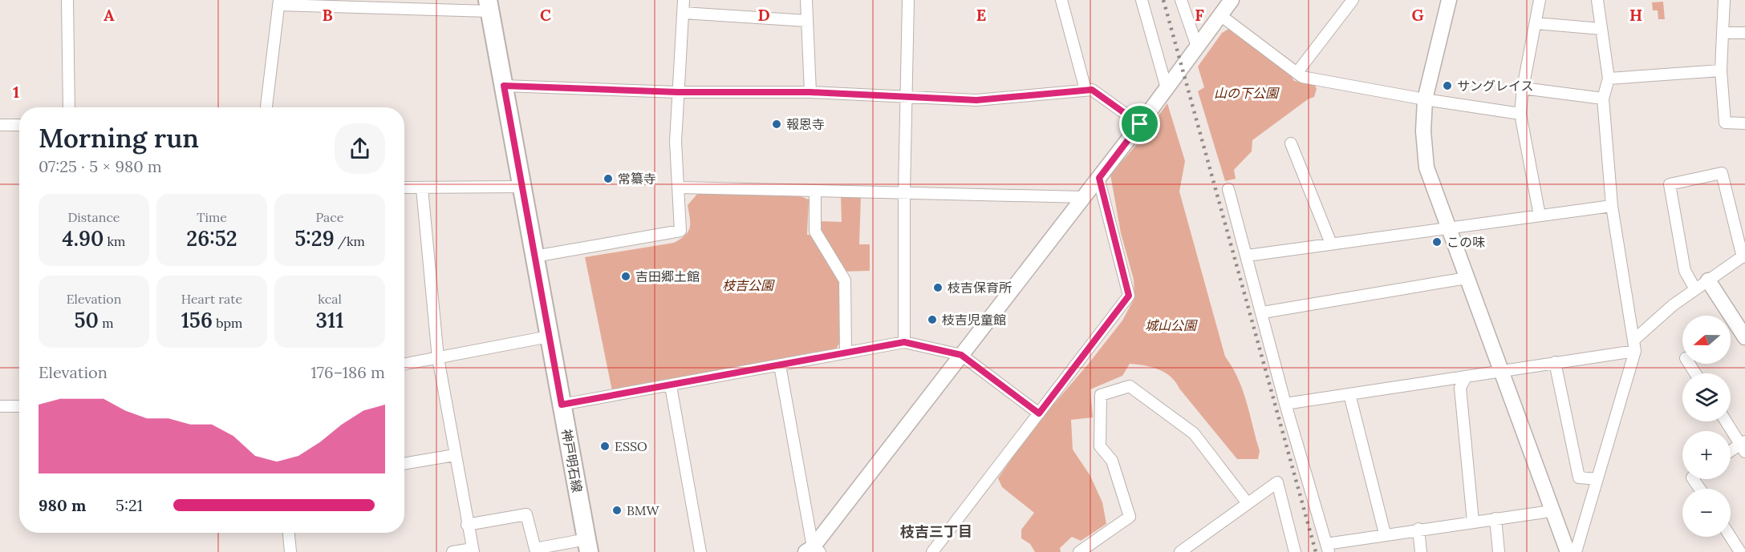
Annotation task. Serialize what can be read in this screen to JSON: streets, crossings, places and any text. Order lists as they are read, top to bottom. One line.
{"streets":{"main road":["神戸明石線"]},"districts":["枝吉三丁目"],"parks":["山の下公園","枝吉公園","城山公園"],"places":["サングレイス","報恩寺","常纂寺","この味","吉田郷土館","枝吉保育所","枝吉児童館","ESSO","BMW"],"north":"left","page":{"heading":["Morning run","07:25 · 5 × 980 m"],"stats":[["Distance","4.90 km"],["Time","26:52"],["Pace","5:29 /km"],["Elevation","50 m"],["Heart rate","156 bpm"],["kcal","311"]],"map_buttons":["+","−"],"chart":["Elevation","176–186 m"],"list":[{"name":"980 m","note":"5:21"}]},"grid":{"columns":["A","B","C","D","E","F","G","H"],"rows":["1"]}}
